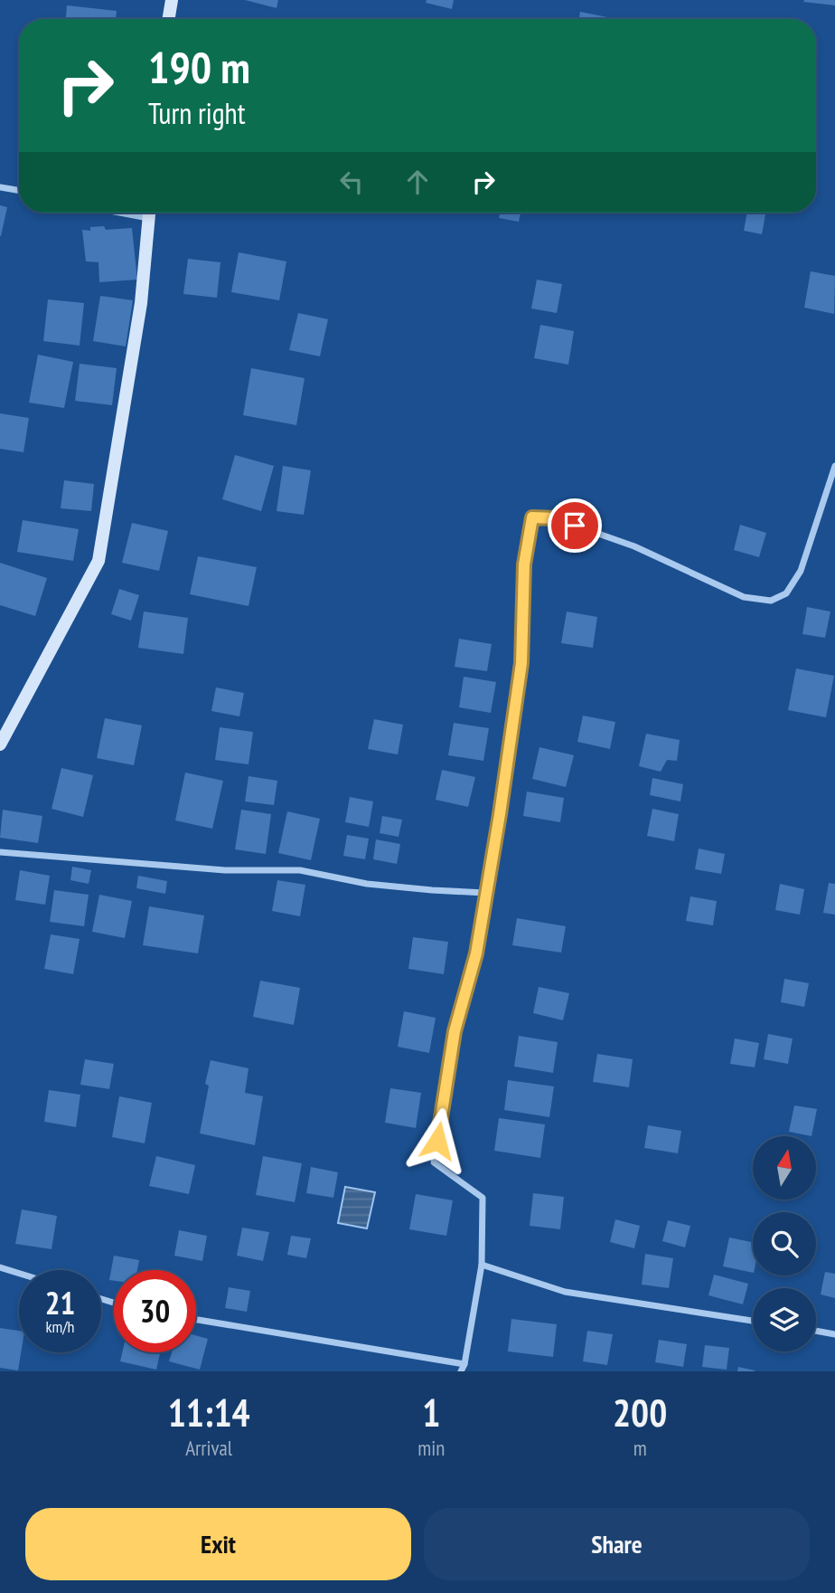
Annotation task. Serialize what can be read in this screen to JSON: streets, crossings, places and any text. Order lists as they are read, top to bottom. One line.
{"north":"top","page":{"turn":["190 m","Turn right"],"speed":"21 km/h","limit":"30","eta":["11:14","Arrival","1","min","200","m"],"buttons":["Exit","Share"]}}
